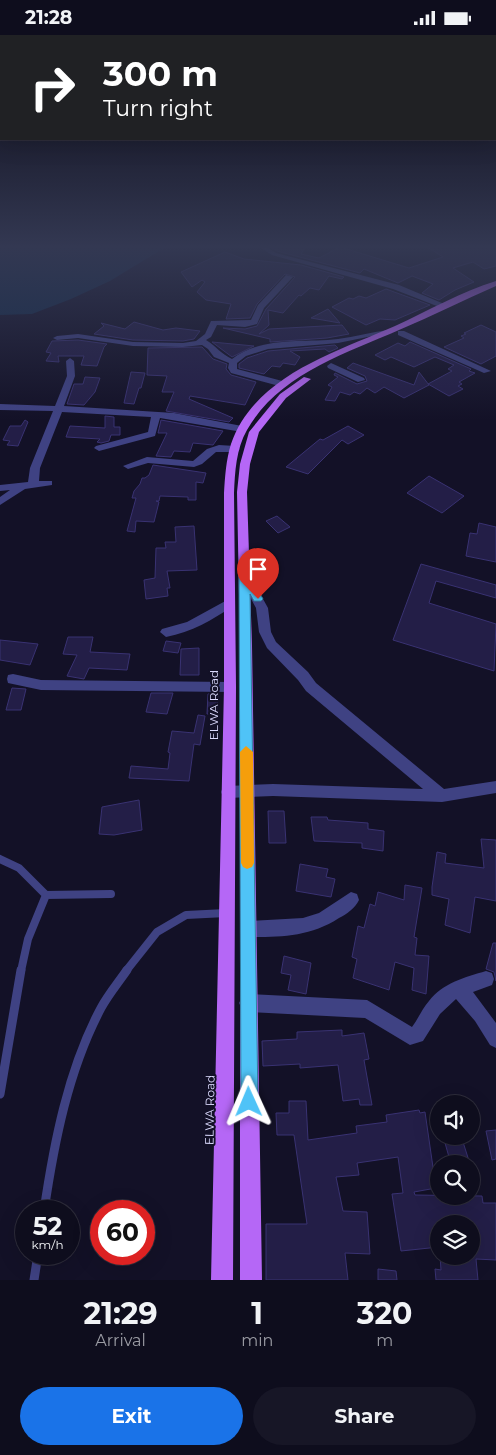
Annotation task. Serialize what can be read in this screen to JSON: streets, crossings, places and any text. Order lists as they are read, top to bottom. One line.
{"streets":{"main road":["ELWA Road"]},"page":{"status":"21:28","turn":["300 m","Turn right"],"speed":"52 km/h","limit":"60","eta":["21:29","Arrival","1","min","320","m"],"buttons":["Exit","Share"]}}
